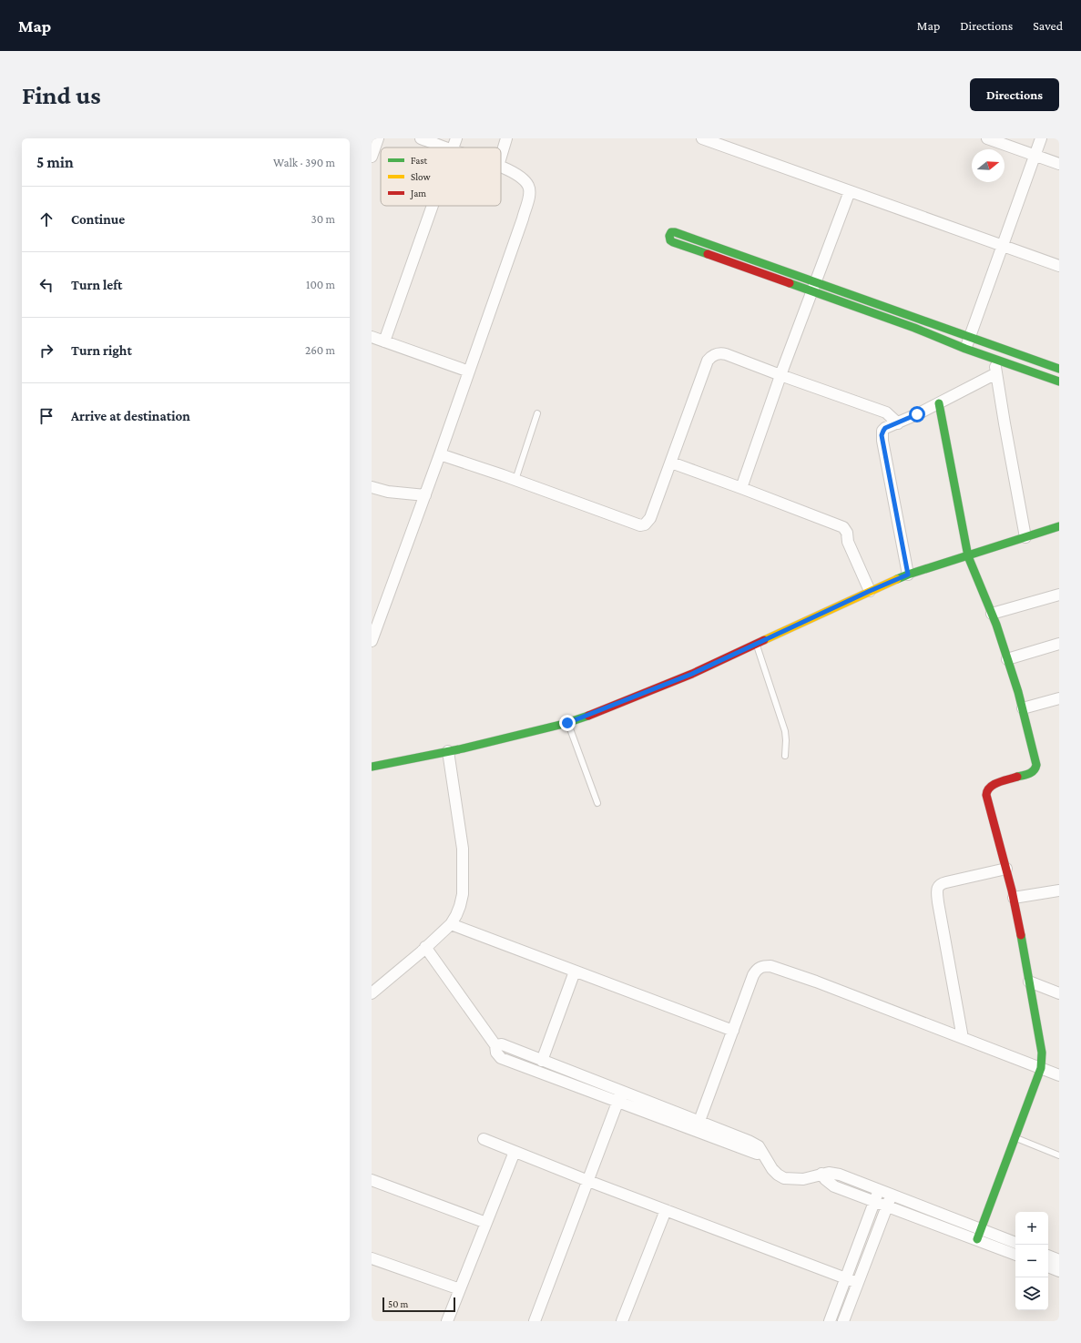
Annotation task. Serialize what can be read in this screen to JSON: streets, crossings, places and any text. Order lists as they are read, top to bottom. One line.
{"legend":["Fast","Slow","Jam"],"scale_bar":"50 m","north":"right","page":{"header":"Map","nav":["Map","Directions","Saved"],"buttons":"Directions","title":"Find us","heading":["5 min","Walk · 390 m"],"list":[["Continue","30 m"],["Turn left","100 m"],["Turn right","260 m"],"Arrive at destination"],"map_buttons":["+","−"],"scale":"50 m"}}
